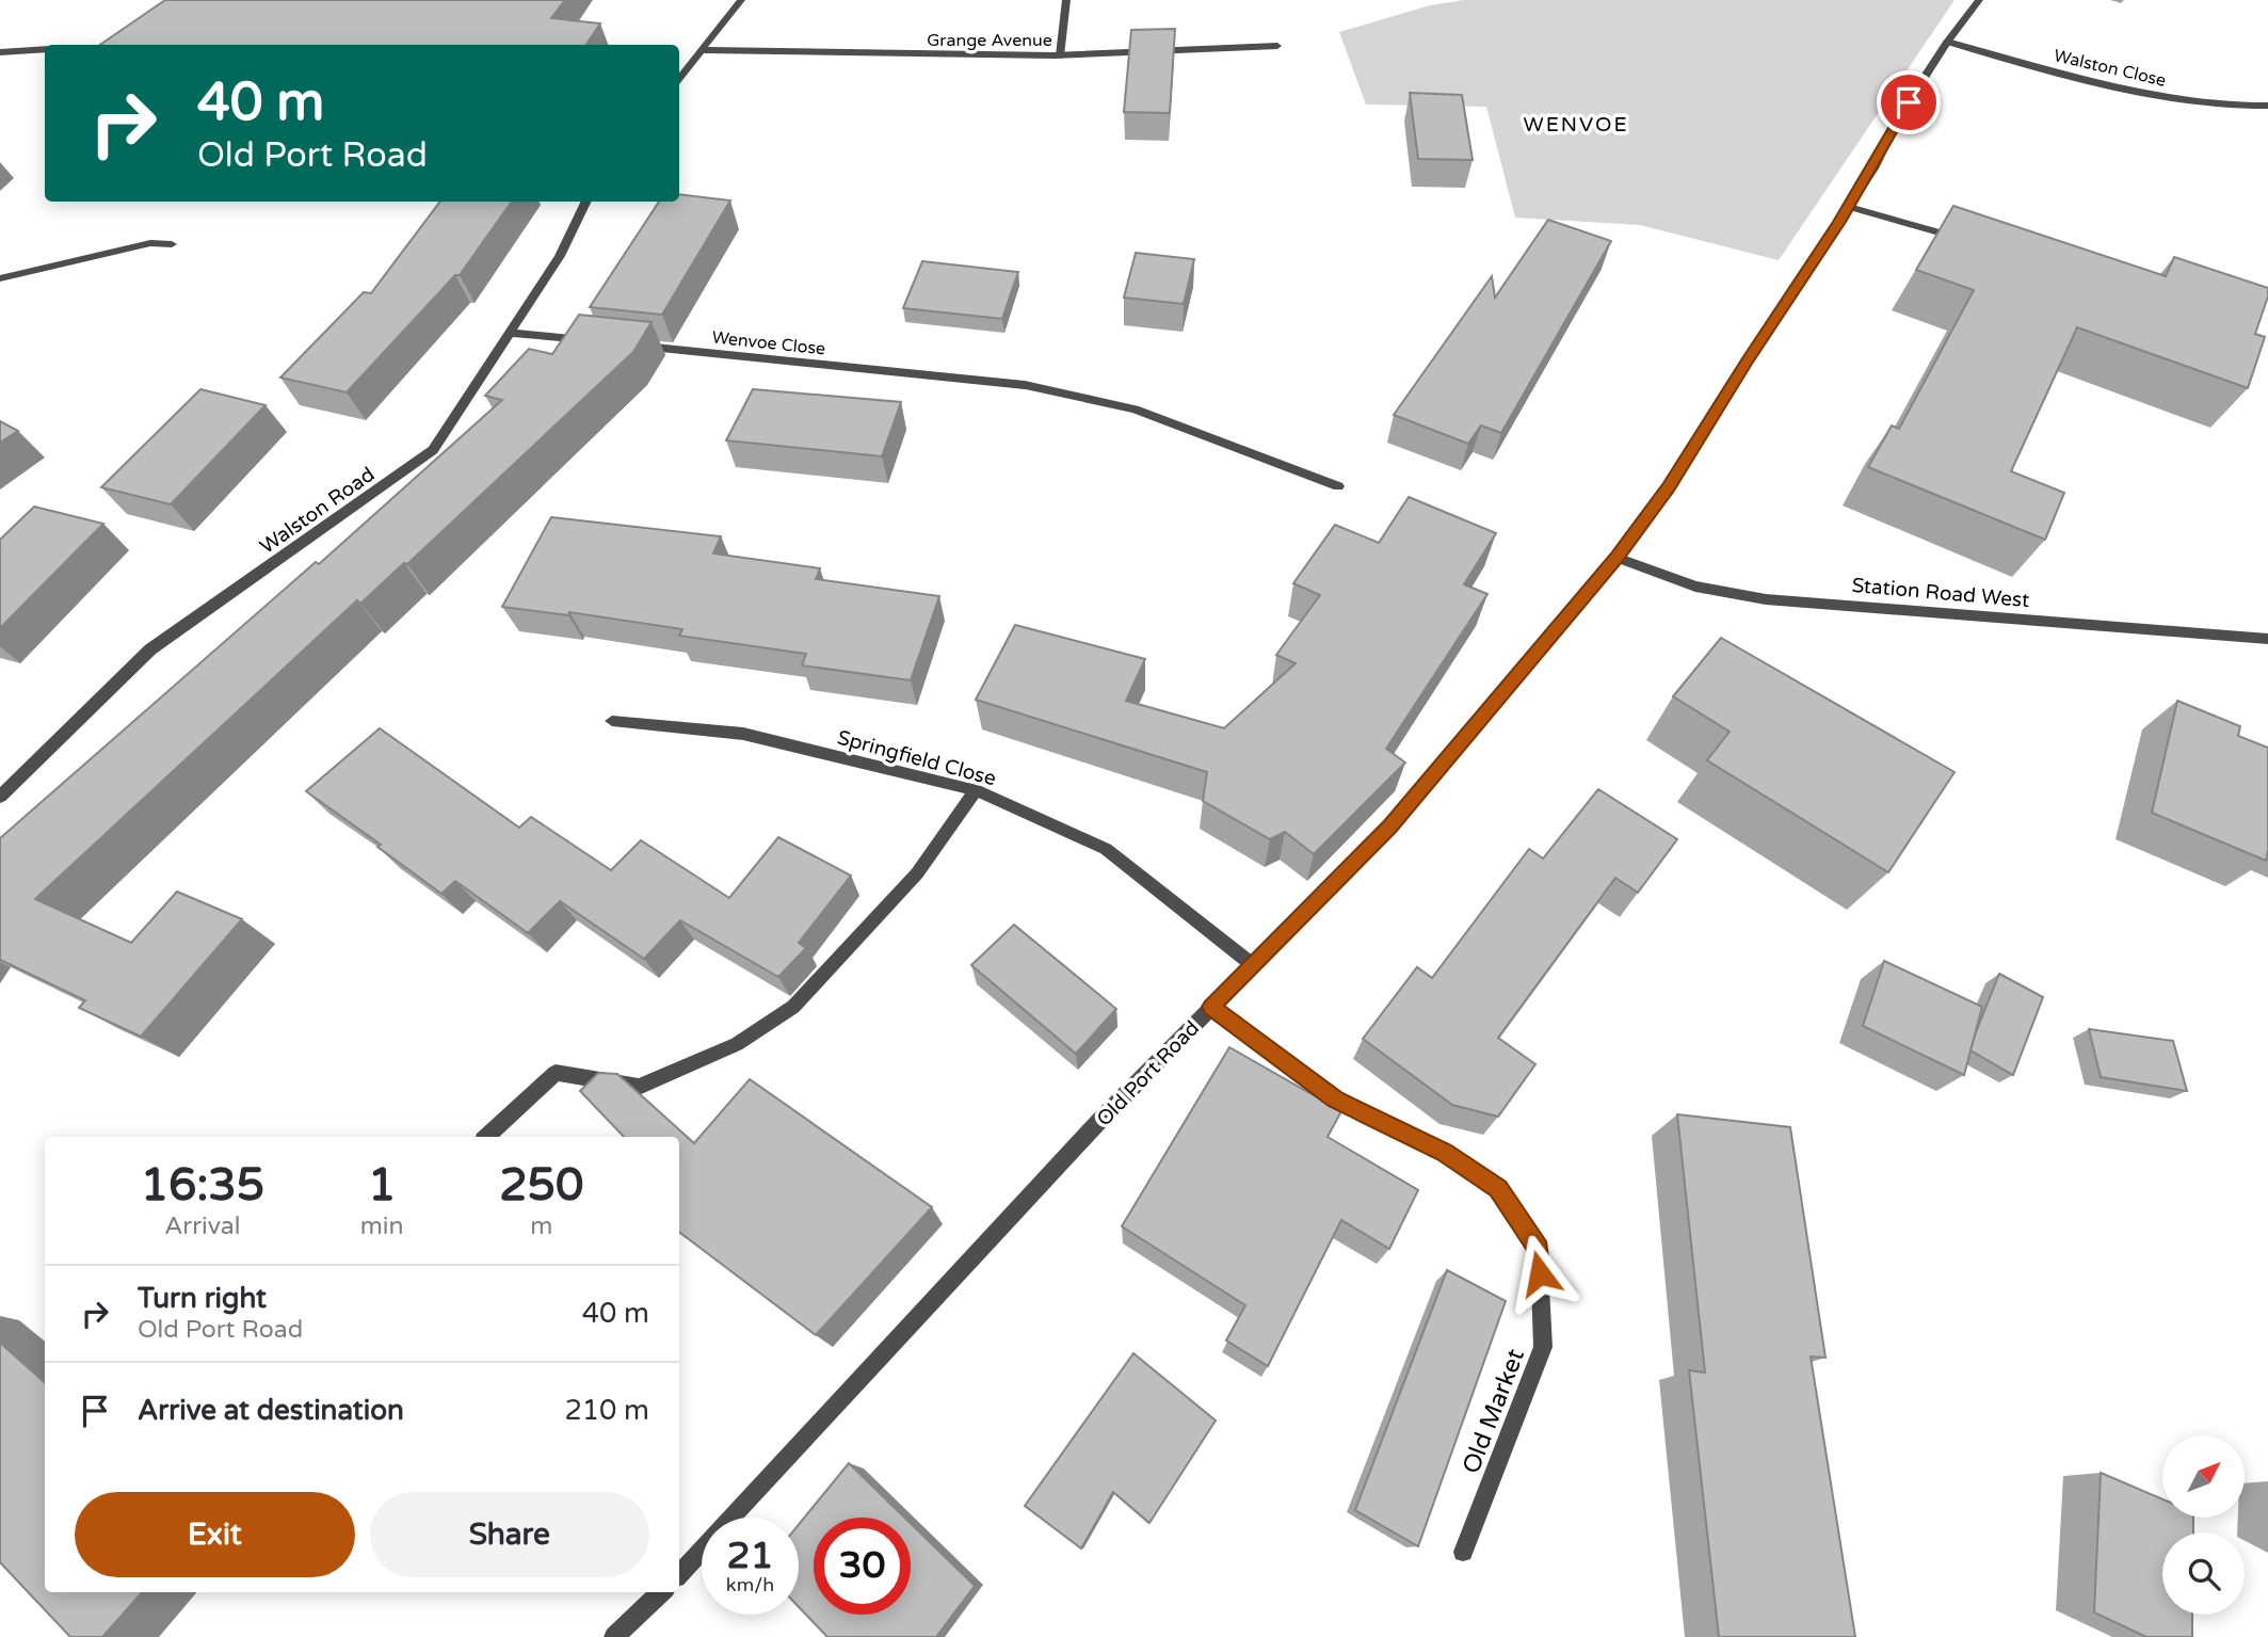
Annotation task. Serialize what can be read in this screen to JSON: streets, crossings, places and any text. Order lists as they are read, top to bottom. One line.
{"streets":{"street":["Grange Avenue","Walston Close","Wenvoe Close","Walston Road","Station Road West","Springfield Close","Old Port Road","Old Market"]},"crossings":[["Walston Close","Old Port Road"],["Station Road West","Old Port Road"],["Springfield Close","Old Port Road"],["Old Port Road","Old Market"]],"districts":["WENVOE"],"north":"top right","page":{"turn":["40 m","Old Port Road"],"eta":["16:35","Arrival","1","min","250","m"],"list":[{"name":"Turn right","note":"Old Port Road","value":"40 m"},{"name":"Arrive at destination","value":"210 m"}],"buttons":["Exit","Share"],"speed":"21 km/h","limit":"30"}}
